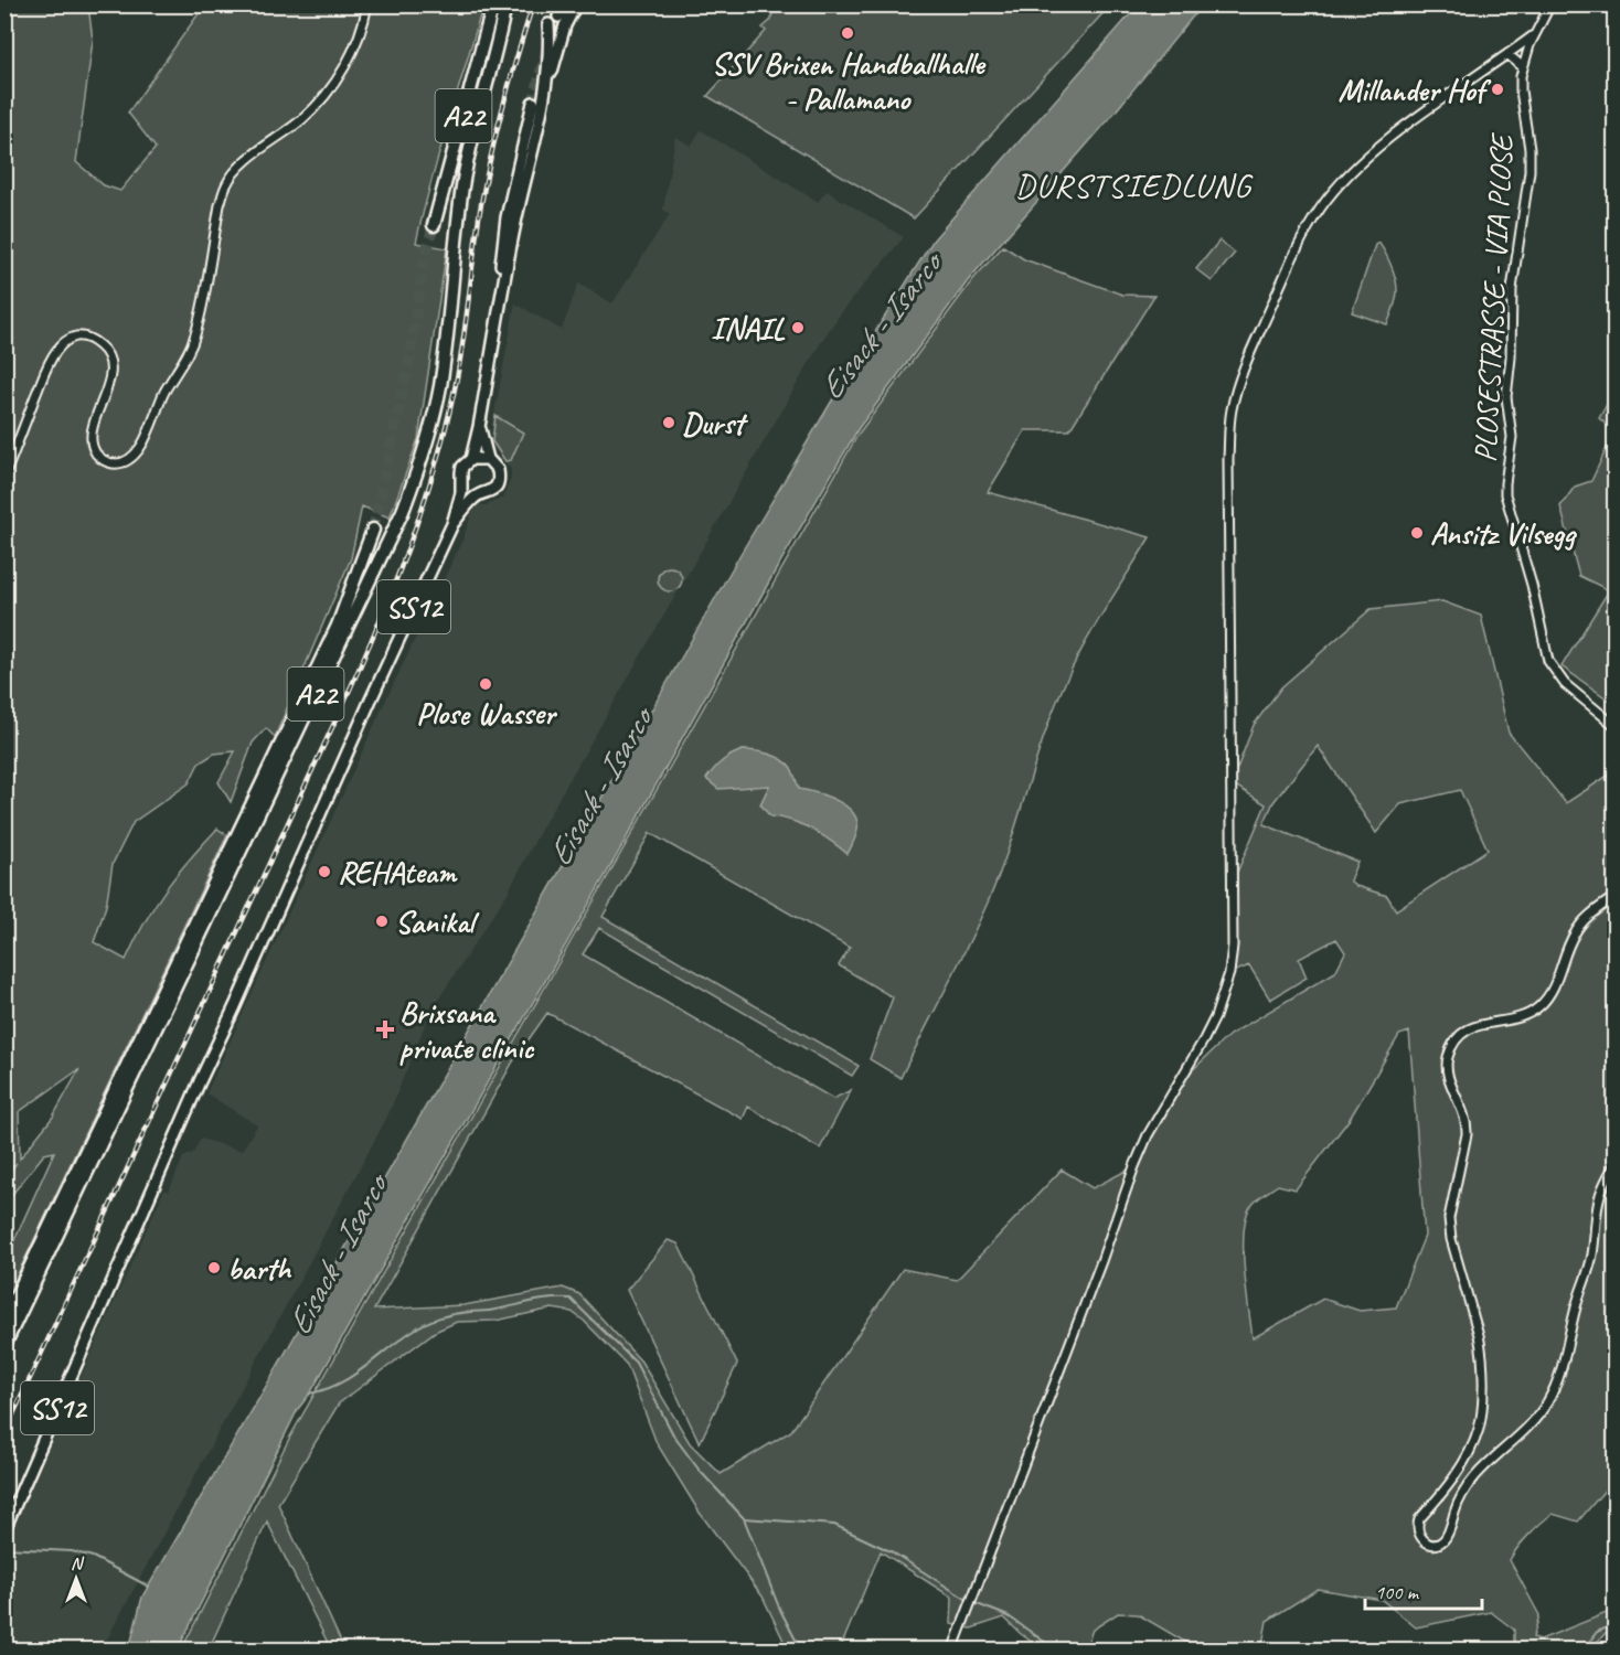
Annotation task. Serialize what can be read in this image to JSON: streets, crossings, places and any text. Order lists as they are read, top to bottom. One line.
{"streets":{"highway":["A22"],"main road":["SS12"],"street":["PLOSESTRASSE - VIA PLOSE"]},"districts":["DURSTSIEDLUNG"],"water":["Eisack - Isarco"],"places":{"other":["SSV Brixen Handballhalle - Pallamano","Millander Hof","INAIL","Durst","Ansitz Vilsegg","Plose Wasser","REHAteam","Sanikal","barth"],"health":["Brixsana private clinic"]},"scale_bar":"100 m","north":"top"}
